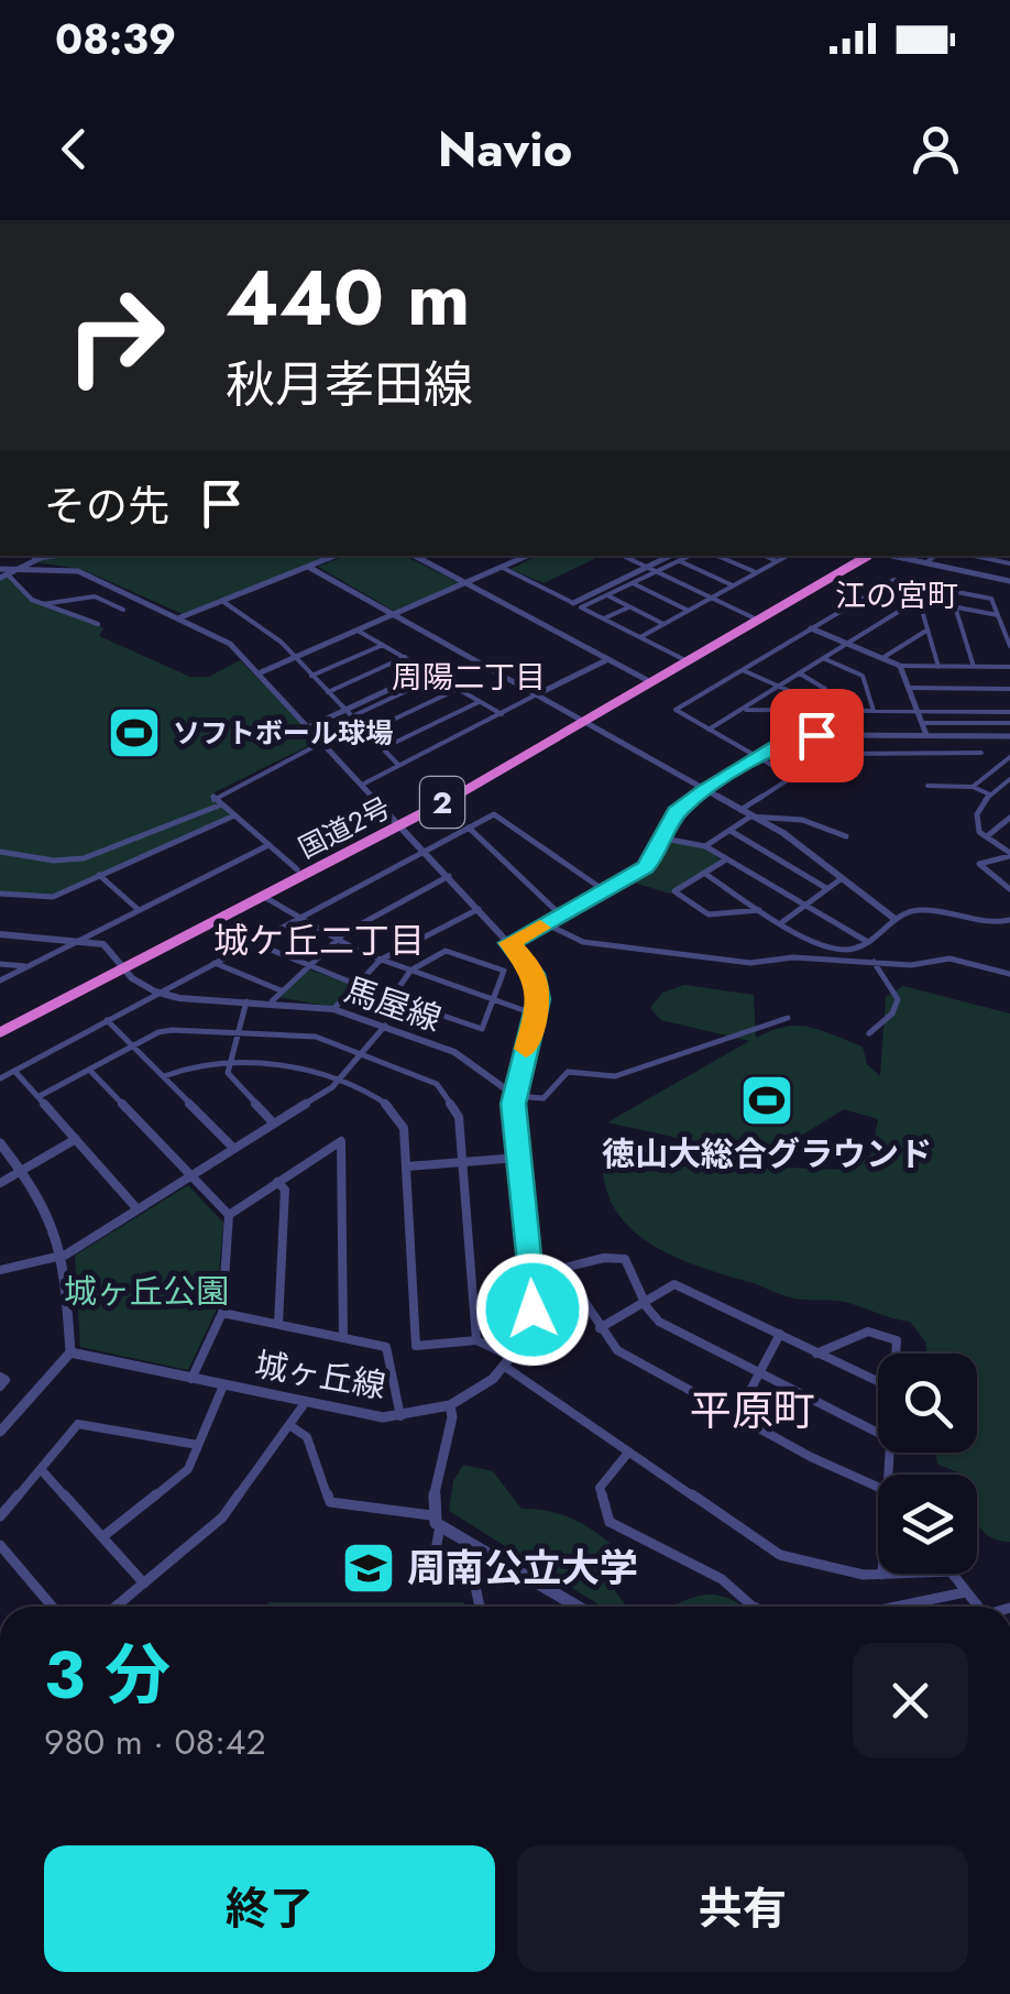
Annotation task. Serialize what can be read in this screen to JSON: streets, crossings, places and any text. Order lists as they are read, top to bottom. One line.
{"streets":{"highway":["2","国道2号"],"street":["馬屋線","城ヶ丘線"]},"districts":["江の宮町","周陽二丁目","城ケ丘二丁目","平原町"],"parks":["城ヶ丘公園"],"places":{"sports":["ソフトボール球場","徳山大総合グラウンド"],"school or university":["周南公立大学"]},"page":{"status":"08:39","header":"Navio","turn":["440 m","秋月孝田線"],"then":"その先","heading":["3 分","980 m · 08:42"],"buttons":["終了","共有"]}}
